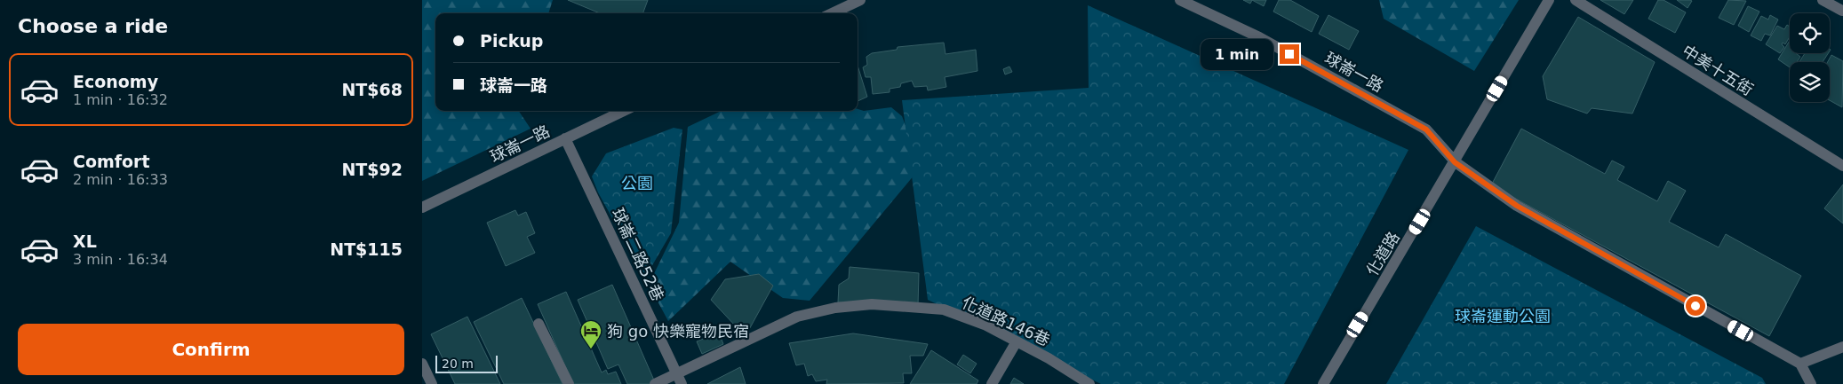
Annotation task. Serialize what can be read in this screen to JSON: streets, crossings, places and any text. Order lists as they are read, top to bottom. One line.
{"streets":{"street":["中美十五街","球崙一路","化道路","球崙二路52巷","化道路146巷"]},"crossings":[["球崙一路","化道路"],["球崙一路","球崙二路52巷"],["球崙二路52巷","化道路146巷"]],"parks":["公園","球崙運動公園"],"places":{"hotel":["狗 go 快樂寵物民宿"]},"scale_bar":"20 m","page":{"heading":"Choose a ride","banner":["Pickup","球崙一路"],"bubble":"1 min","list":[{"name":"Economy","note":"1 min · 16:32","value":"NT$68"},{"name":"Comfort","note":"2 min · 16:33","value":"NT$92"},{"name":"XL","note":"3 min · 16:34","value":"NT$115"}],"buttons":"Confirm","scale":"20 m"}}
